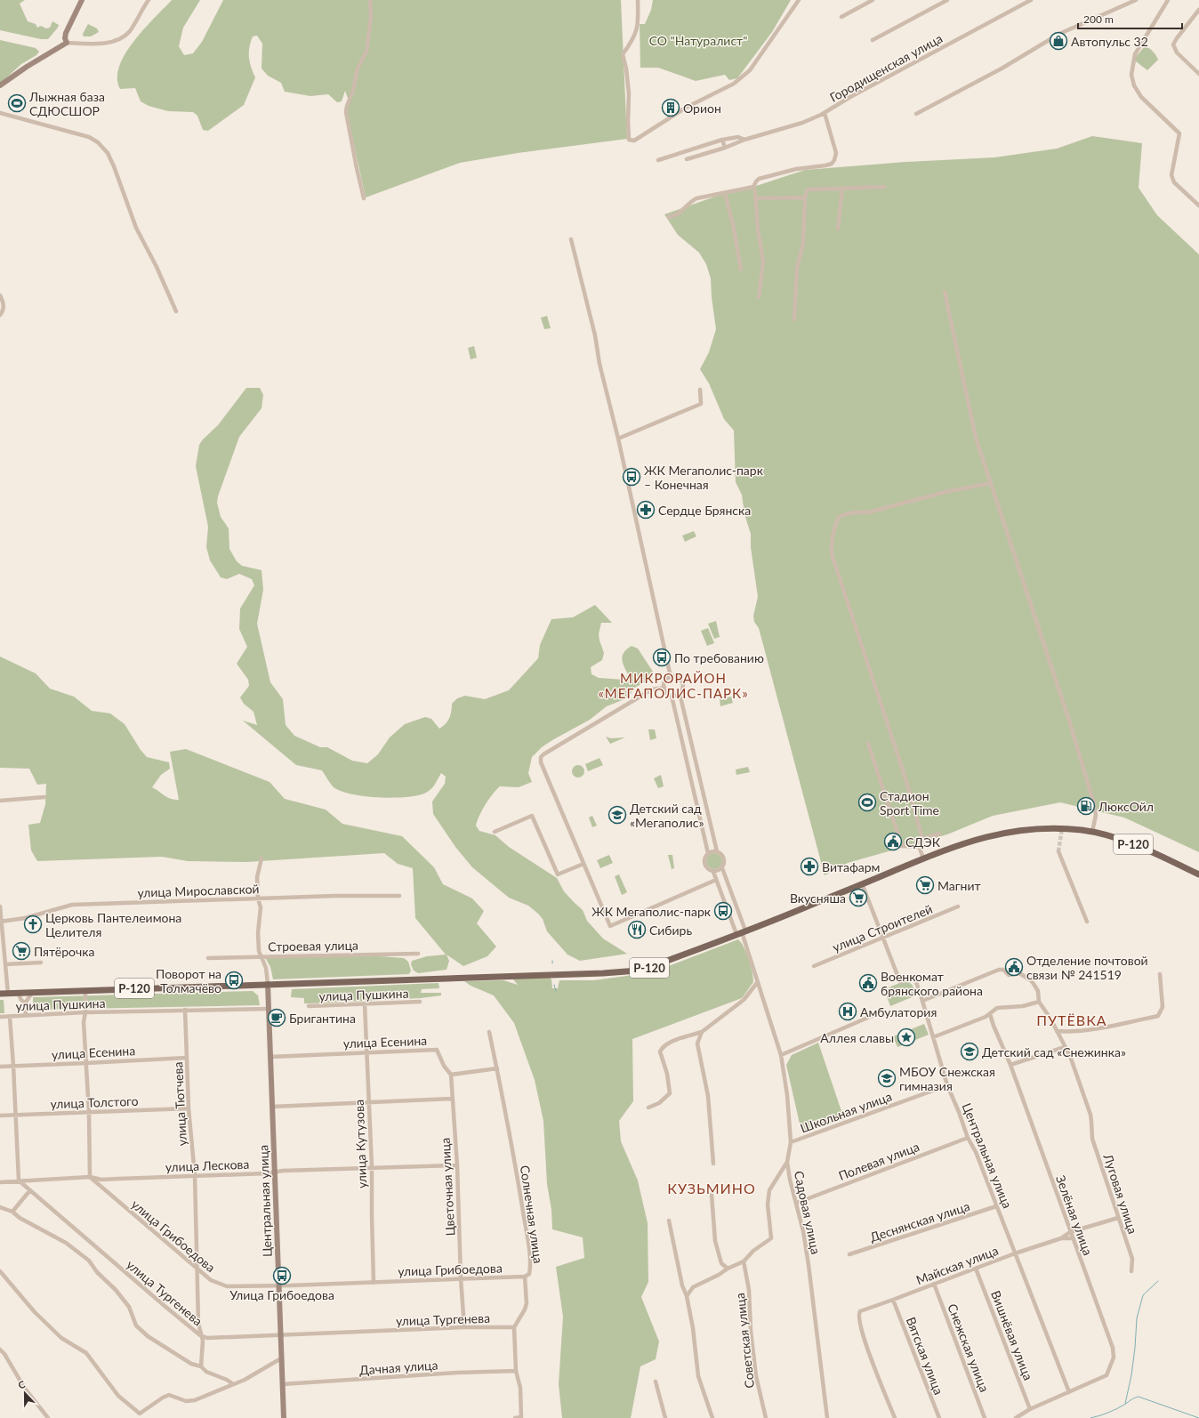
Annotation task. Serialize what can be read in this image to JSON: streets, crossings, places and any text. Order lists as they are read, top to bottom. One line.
{"streets":{"main road":["Р-120"],"street":["Городищенская улица","улица Мирославской","улица Строителей","Строевая улица","улица Пушкина","улица Есенина","улица Толстого","улица Тютчева","Школьная улица","улица Кутузова","Центральная улица","Полевая улица","улица Лескова","Цветочная улица","Луговая улица","Садовая улица","Солнечная улица","Зелёная улица","Деснянская улица","улица Грибоедова","Майская улица","улица Тургенева","Вишнёвая улица","Советская улица","Снежская улица","Вятская улица","Дачная улица"]},"crossings":[["Р-120","Центральная улица"],["Р-120","Садовая улица"],["улица Строителей","Центральная улица"],["улица Пушкина","улица Тютчева"],["улица Пушкина","улица Кутузова"],["улица Пушкина","Центральная улица"],["улица Есенина","улица Тютчева"],["улица Есенина","улица Кутузова"],["улица Есенина","Центральная улица"],["улица Есенина","Цветочная улица"],["улица Толстого","улица Тютчева"],["улица Тютчева","улица Лескова"],["улица Тютчева","улица Грибоедова"],["улица Тютчева","улица Тургенева"],["Школьная улица","Центральная улица"],["Школьная улица","Садовая улица"],["улица Кутузова","улица Лескова"],["улица Кутузова","улица Грибоедова"],["Центральная улица","Полевая улица"],["Центральная улица","улица Лескова"],["Центральная улица","Луговая улица"],["Центральная улица","Зелёная улица"],["Центральная улица","Деснянская улица"],["Центральная улица","улица Грибоедова"],["Центральная улица","Майская улица"],["Центральная улица","улица Тургенева"],["Центральная улица","Дачная улица"],["Полевая улица","Садовая улица"],["улица Лескова","Цветочная улица"],["улица Лескова","улица Грибоедова"],["улица Лескова","улица Тургенева"],["Цветочная улица","улица Грибоедова"],["Цветочная улица","улица Тургенева"],["Солнечная улица","улица Грибоедова"],["Солнечная улица","улица Тургенева"],["Майская улица","Вишнёвая улица"],["Майская улица","Снежская улица"],["Майская улица","Вятская улица"]],"districts":["МИКРОРАЙОН «МЕГАПОЛИС-ПАРК»","ПУТЁВКА","КУЗЬМИНО"],"parks":["СО \"Натуралист\""],"places":{"shop":["Автопульс 32"],"sports":["Лыжная база СДЮСШОР","Стадион Sport Time"],"building":["Орион"],"bus stop":["ЖК Мегаполис-парк – Конечная","По требованию","ЖК Мегаполис-парк","Поворот на Толмачёво","Улица Грибоедова"],"pharmacy":["Сердце Брянска","Витафарм"],"fuel station":["ЛюксОйл"],"school or university":["Детский сад «Мегаполис»","Детский сад «Снежинка»","МБОУ Снежская гимназия"],"public building":["СДЭК","Отделение почтовой связи № 241519","Военкомат брянского района"],"supermarket":["Магнит","Вкусняша","Пятёрочка"],"church":["Церковь Пантелеимона Целителя"],"restaurant":["Сибирь"],"hospital":["Амбулатория"],"cafe":["Бригантина"],"place":["Аллея славы"]},"scale_bar":"200 m","north":"top"}
